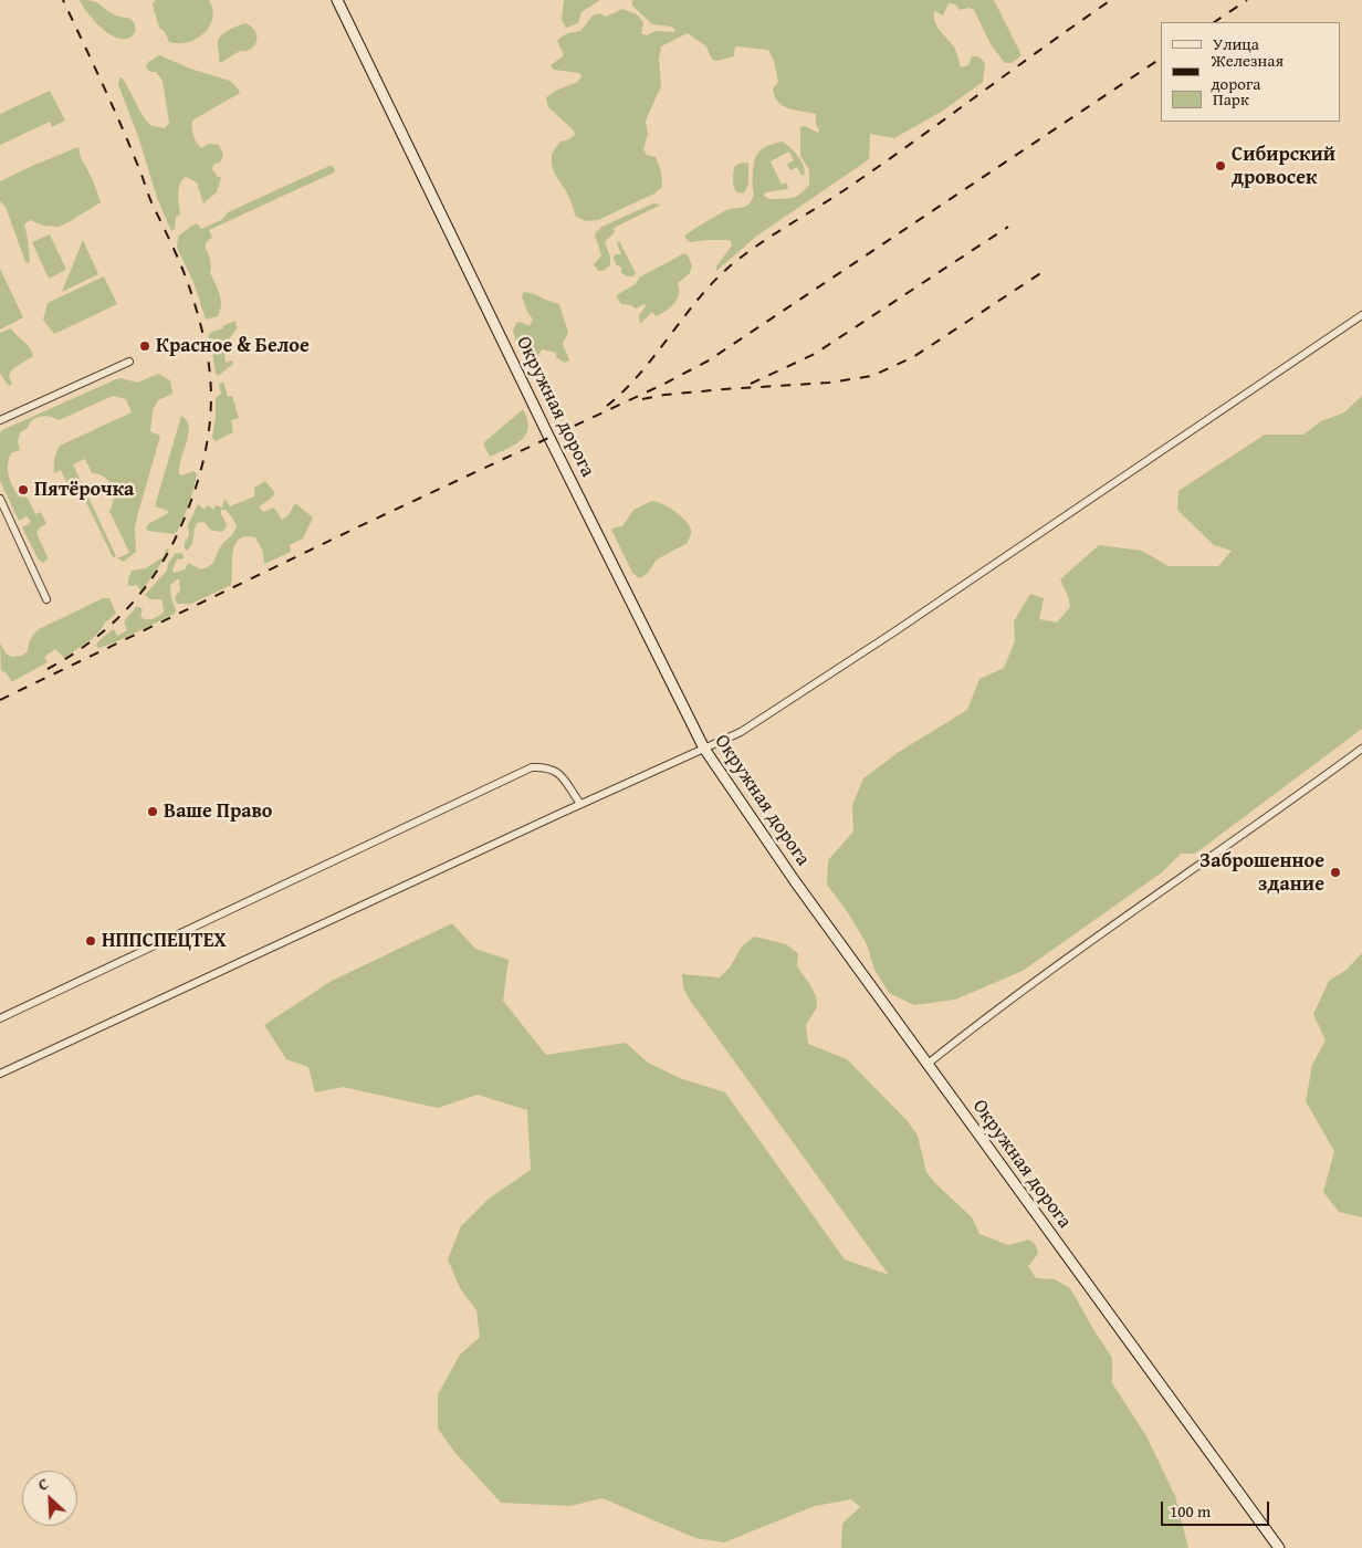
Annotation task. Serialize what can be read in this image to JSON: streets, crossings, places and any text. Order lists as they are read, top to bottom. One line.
{"streets":{"main road":["Окружная дорога"]},"places":["Сибирский дровосек","Красное & Белое","Пятёрочка","Ваше Право","Заброшенное здание","НППСПЕЦТЕХ"],"legend":["Улица","Железная дорога","Парк"],"scale_bar":"100 m","north":"top left"}
